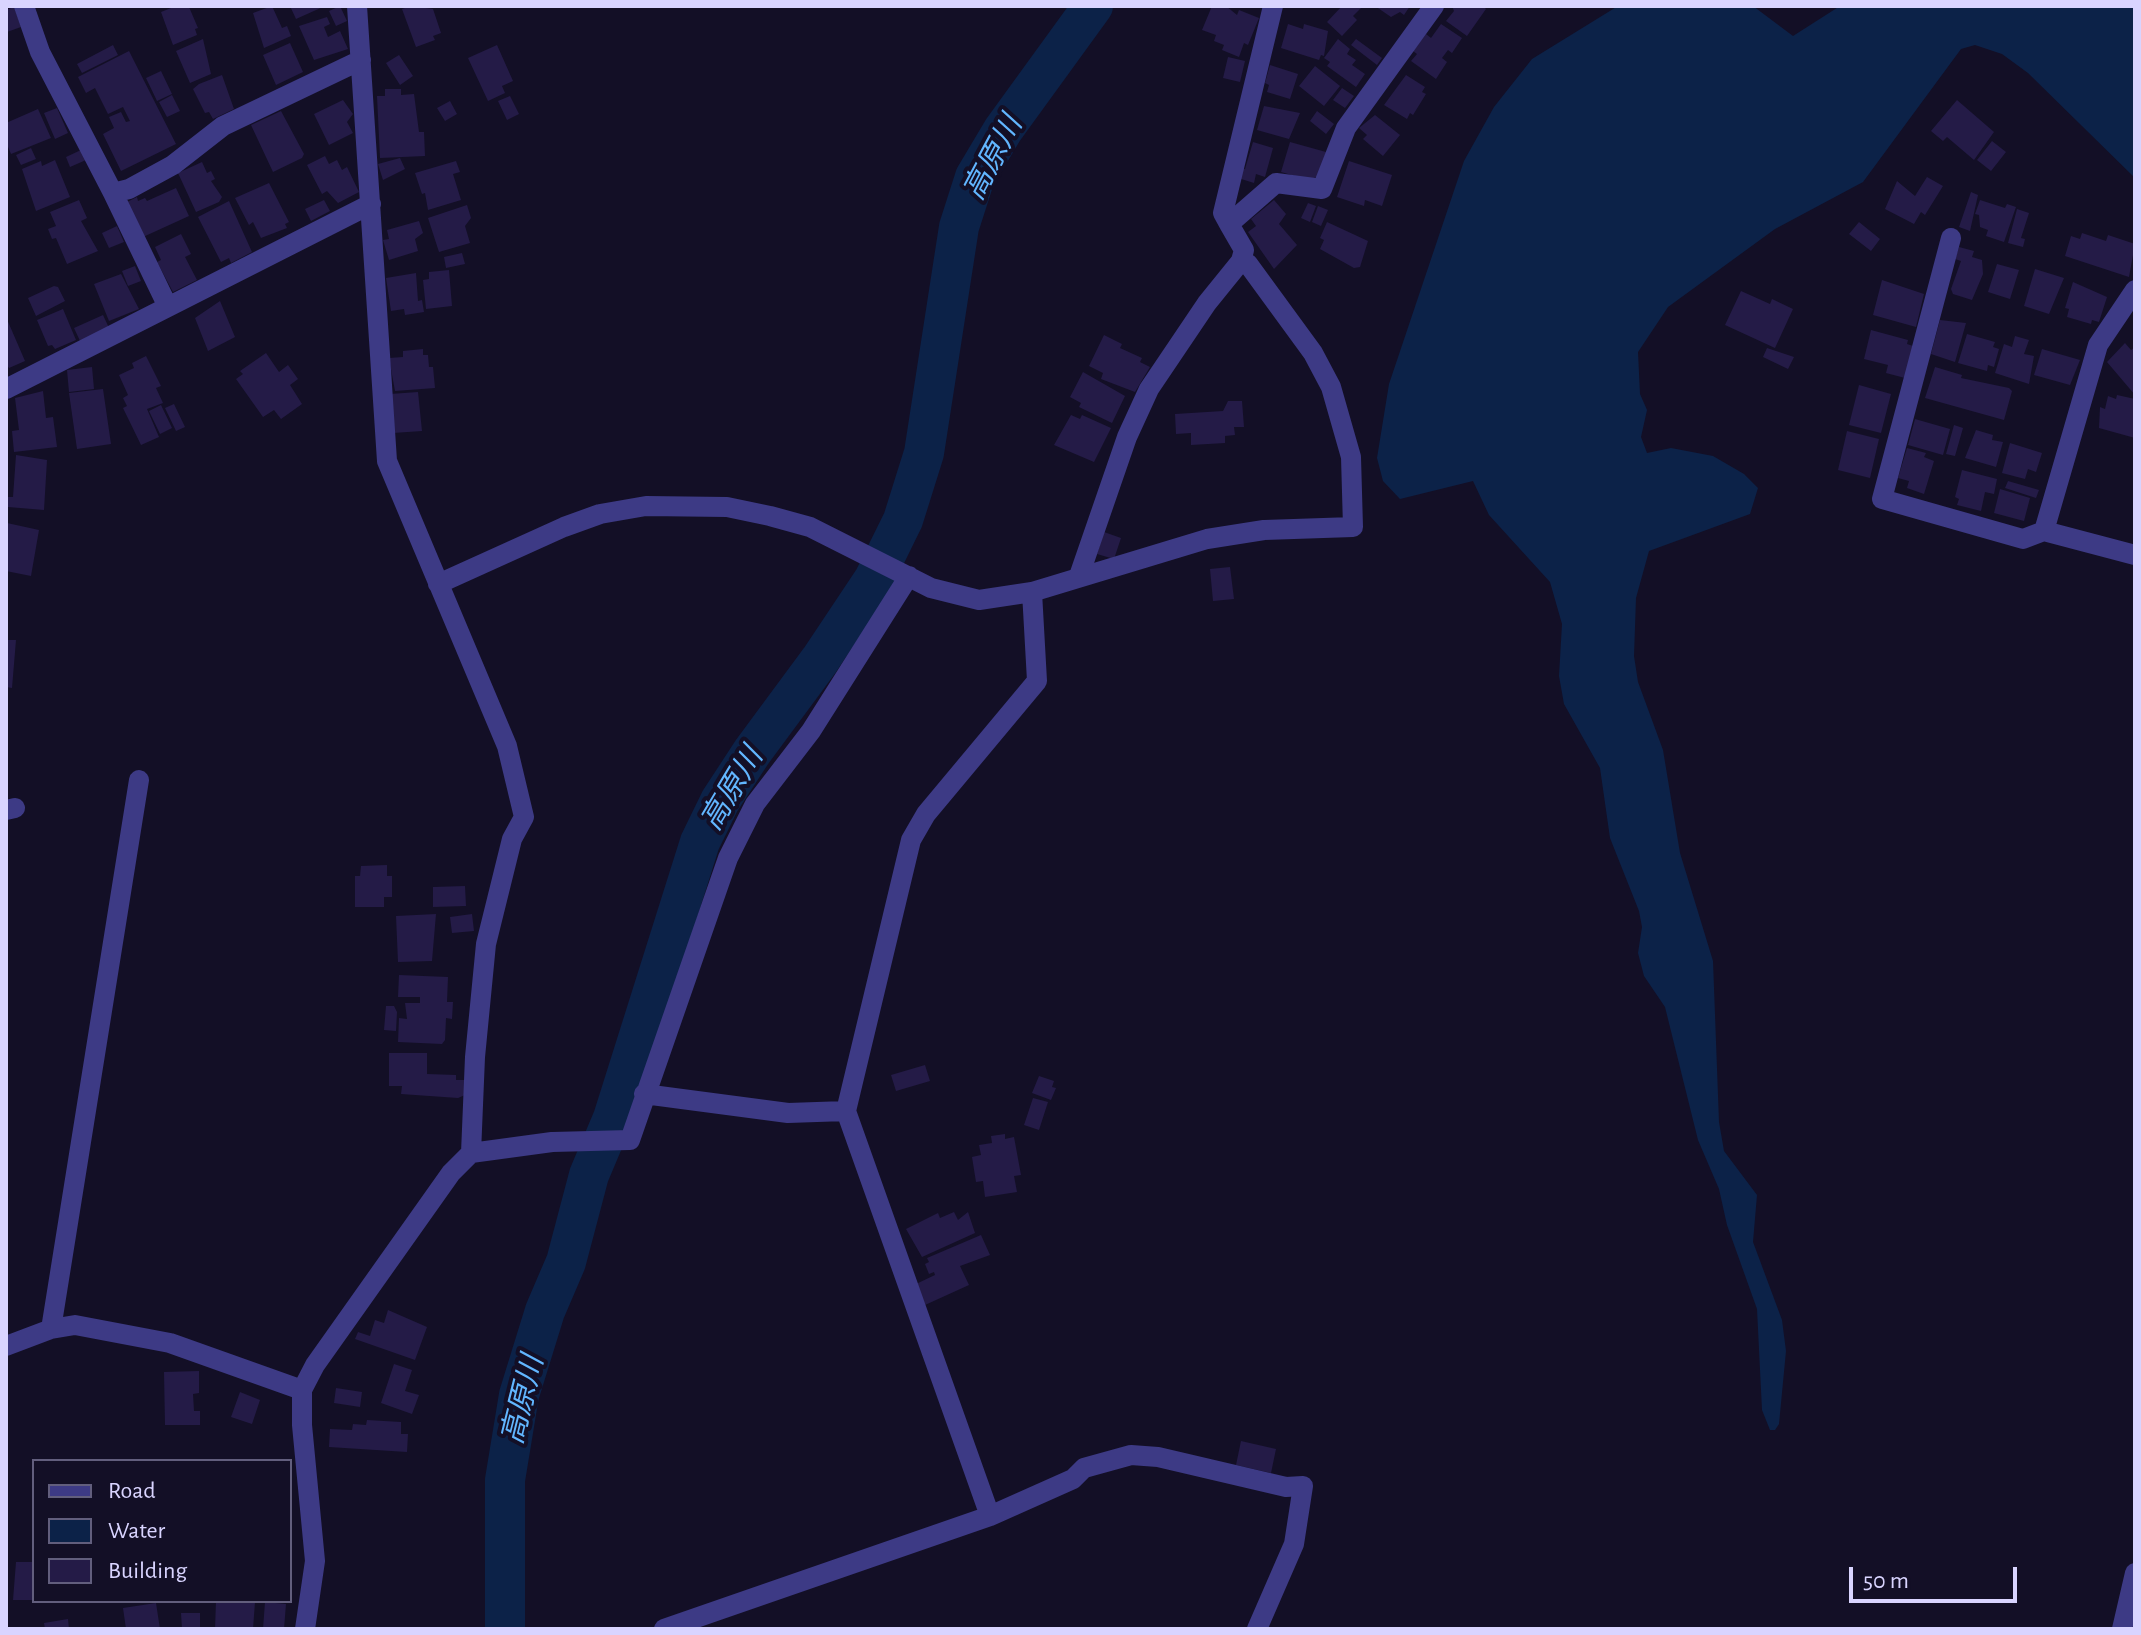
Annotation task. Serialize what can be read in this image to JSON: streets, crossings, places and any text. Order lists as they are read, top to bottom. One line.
{"water":["高原川"],"legend":["Road","Water","Building"],"scale_bar":"50 m"}
